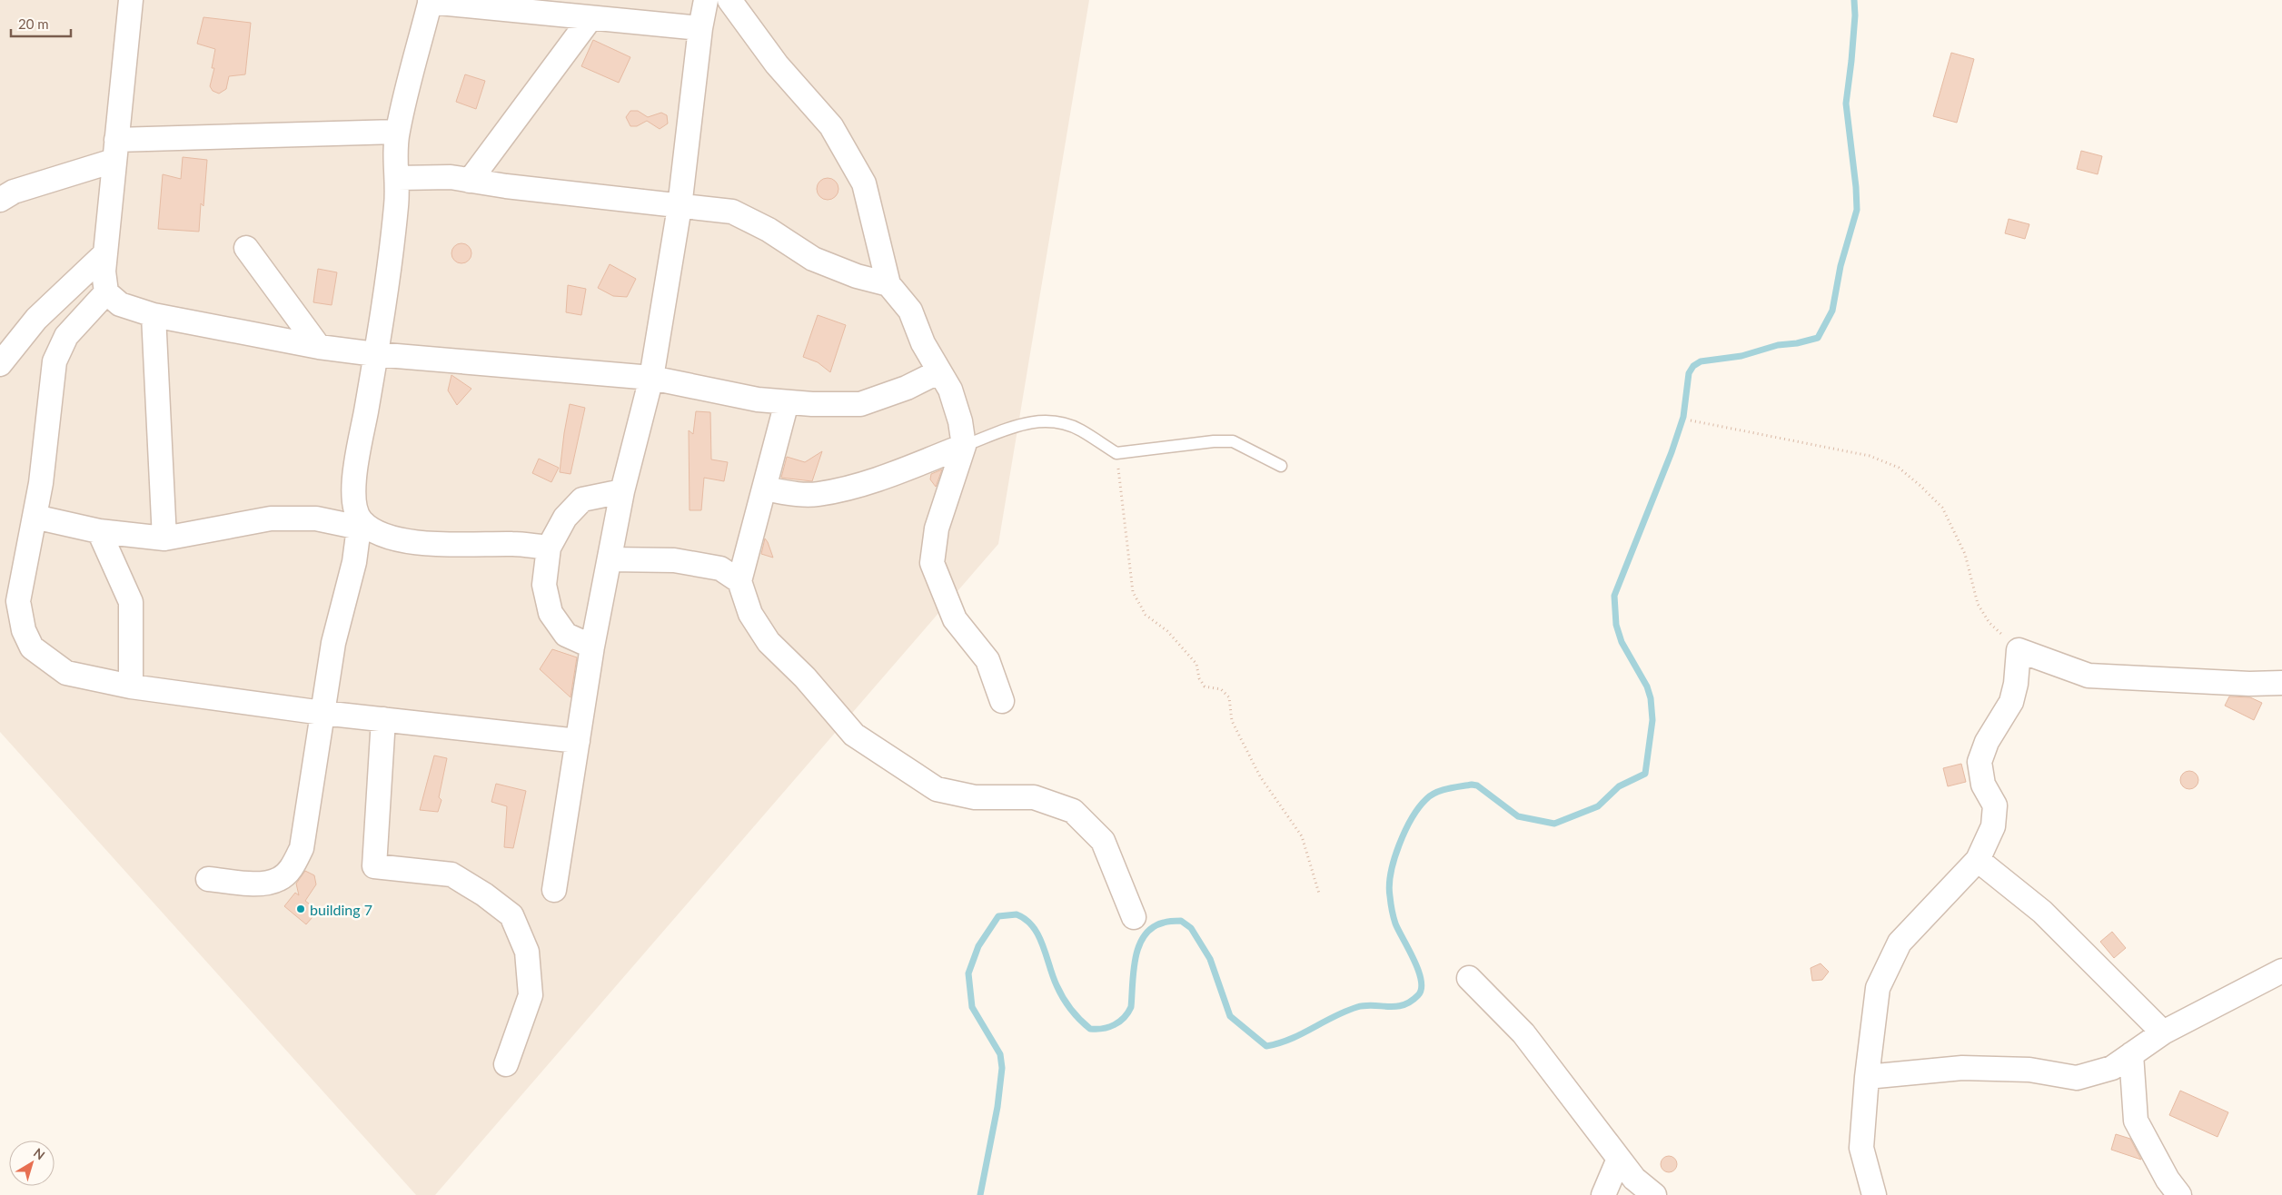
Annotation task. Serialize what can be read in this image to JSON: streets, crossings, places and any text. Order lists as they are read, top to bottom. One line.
{"places":["building 7"],"scale_bar":"20 m","north":"top right"}
